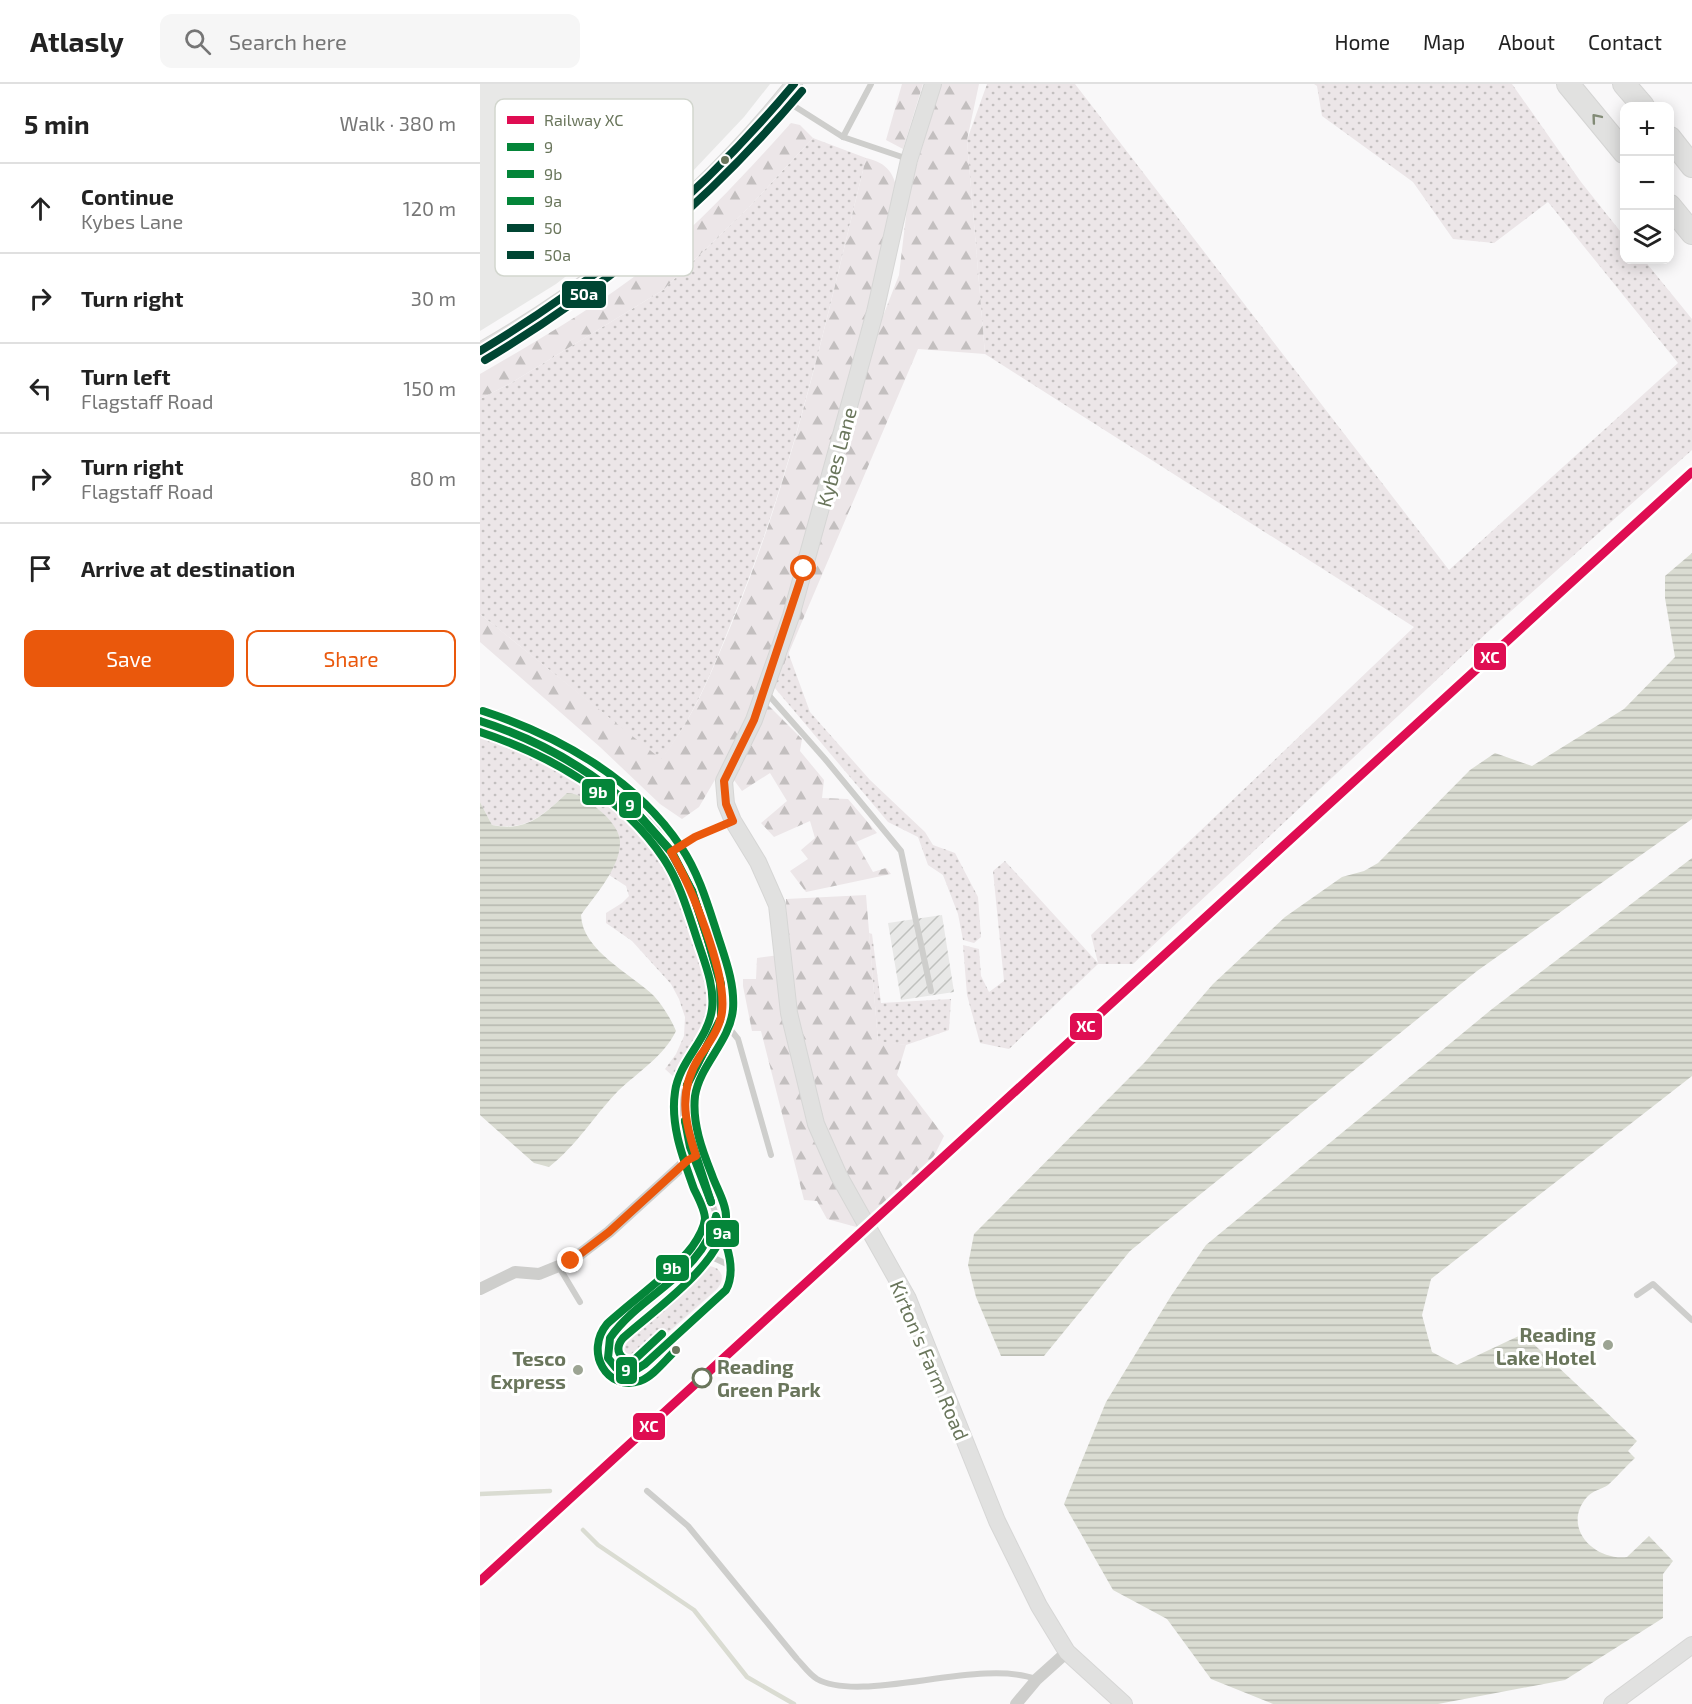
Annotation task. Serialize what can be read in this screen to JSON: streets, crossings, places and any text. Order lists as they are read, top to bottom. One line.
{"streets":{"street":["Kybes Lane","Kirton's Farm Road"]},"crossings":[["Kybes Lane","Kirton's Farm Road"]],"places":["Reading Lake Hotel","Tesco Express","Reading Green Park"],"lines":["transit line 50","transit line 50a","rail line XC","transit line 9a","transit line 9","transit line 9b"],"legend":["Railway XC","9","9b","9a","50","50a"],"page":{"header":"Atlasly","search":"Search here","nav":["Home","Map","About","Contact"],"heading":["5 min","Walk · 380 m"],"map_buttons":["+","−"],"list":[["Continue","Kybes Lane","120 m"],["Turn right","30 m"],["Turn left","Flagstaff Road","150 m"],["Turn right","Flagstaff Road","80 m"],"Arrive at destination"],"buttons":["Save","Share"]}}
